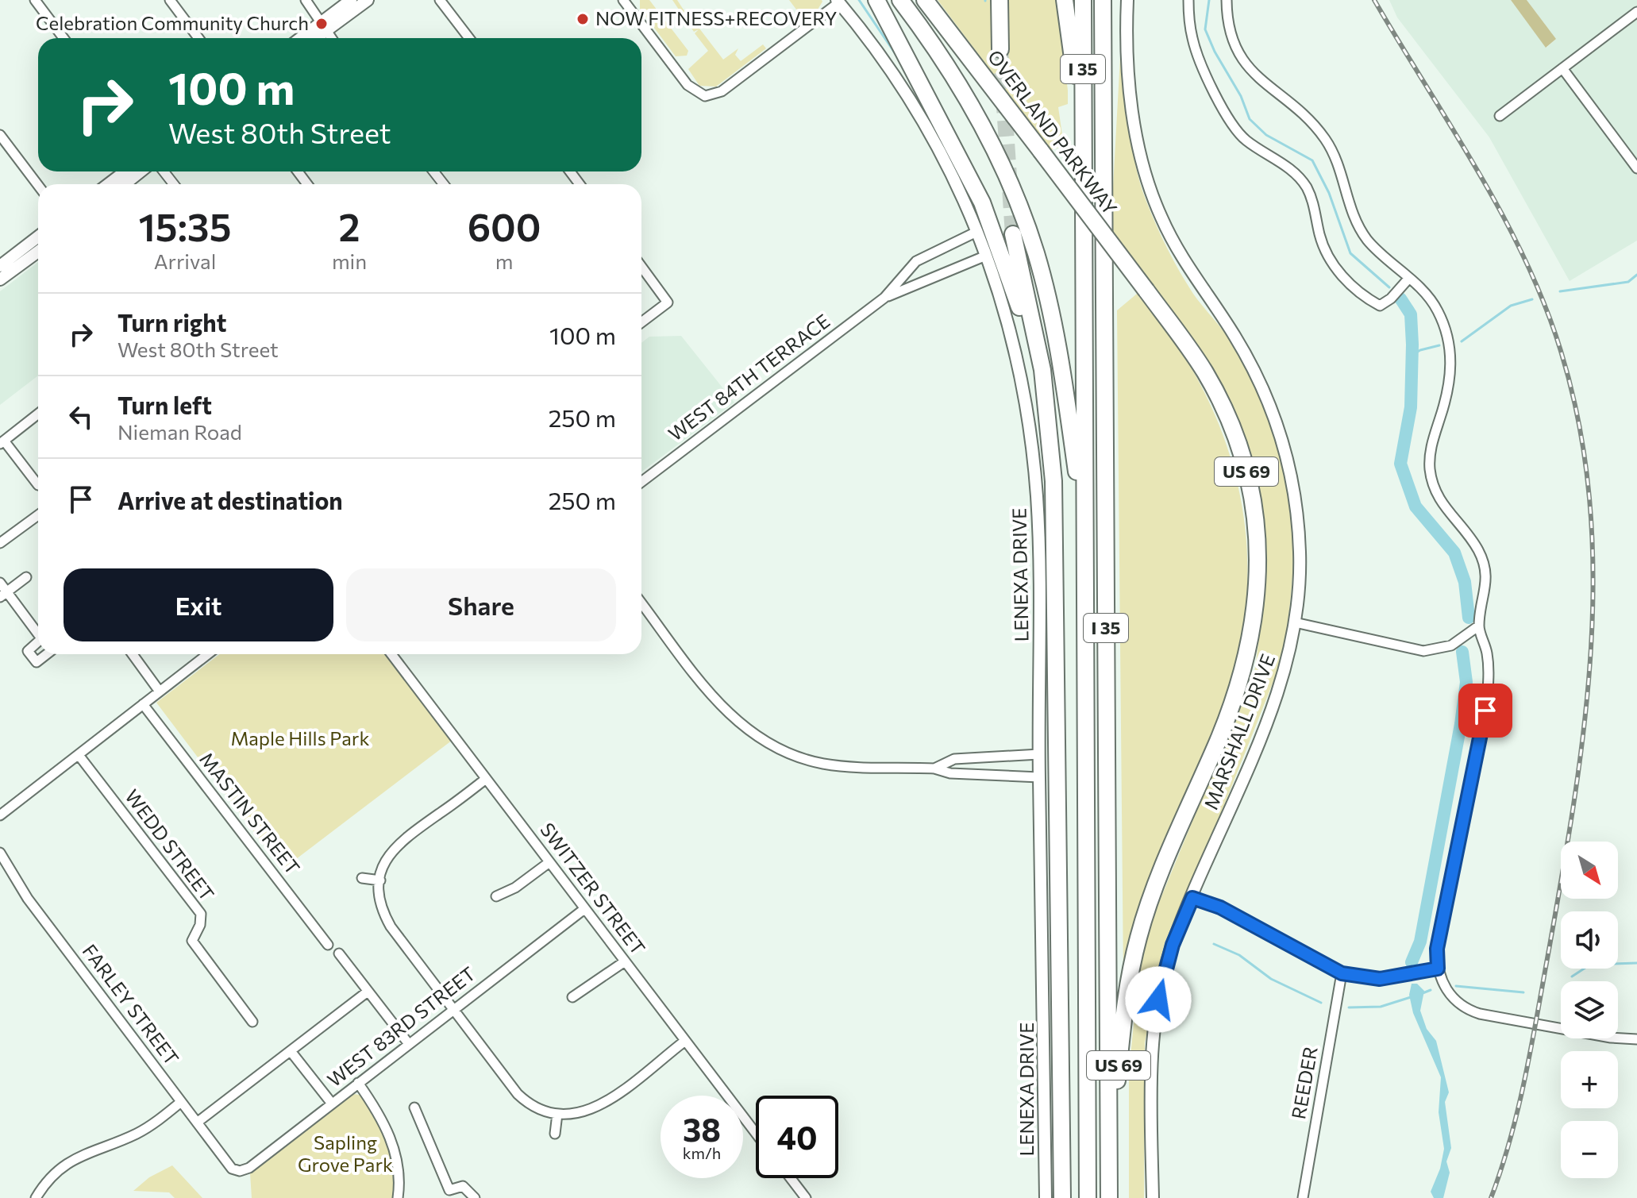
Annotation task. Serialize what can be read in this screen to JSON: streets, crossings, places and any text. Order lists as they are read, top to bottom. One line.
{"streets":{"highway":["I 35","OVERLAND PARKWAY","US 69"],"street":["WEST 84TH TERRACE","LENEXA DRIVE","MARSHALL DRIVE","MASTIN STREET","WEDD STREET","SWITZER STREET","FARLEY STREET","WEST 83RD STREET","REEDER"]},"crossings":[["I 35","OVERLAND PARKWAY"],["WEST 84TH TERRACE","LENEXA DRIVE"],["SWITZER STREET","WEST 83RD STREET"],["FARLEY STREET","WEST 83RD STREET"]],"parks":["Maple Hills Park","Sapling Grove Park"],"places":["NOW FITNESS+RECOVERY","Celebration Community Church"],"north":"bottom right","page":{"turn":["100 m","West 80th Street"],"eta":["15:35","Arrival","2","min","600","m"],"list":[{"name":"Turn right","note":"West 80th Street","value":"100 m"},{"name":"Turn left","note":"Nieman Road","value":"250 m"},{"name":"Arrive at destination","value":"250 m"}],"buttons":["Exit","Share"],"map_buttons":["+","−"],"speed":"38 km/h","limit":"40"}}
